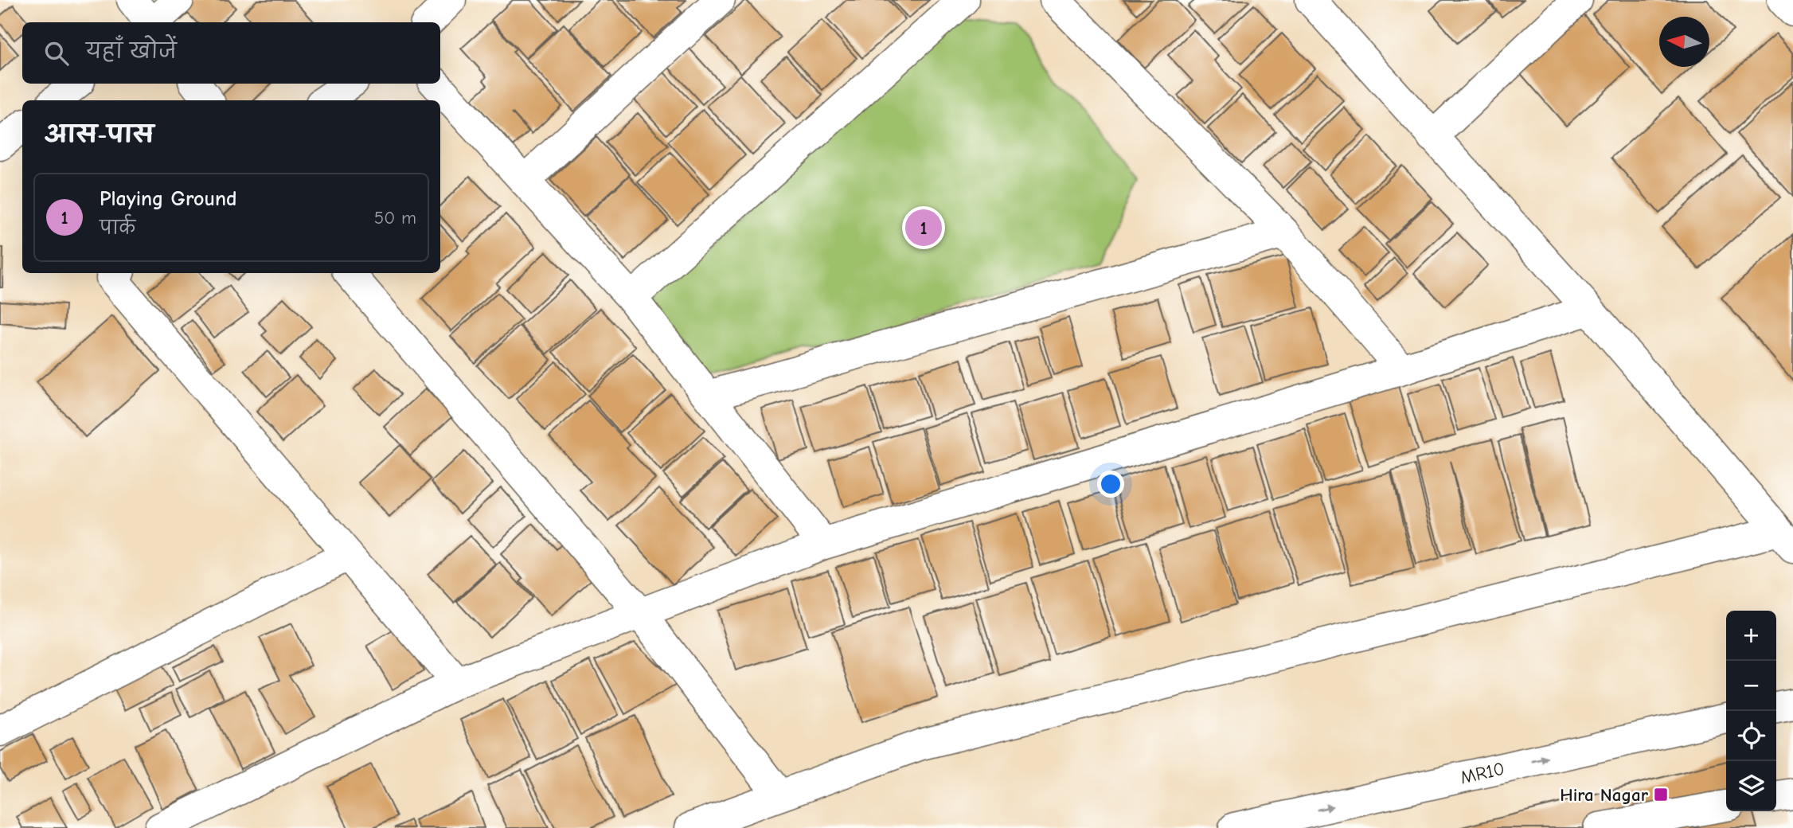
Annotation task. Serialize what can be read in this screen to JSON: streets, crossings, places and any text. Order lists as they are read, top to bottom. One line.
{"streets":{"street":["MR10"]},"places":{"transit":["Hira Nagar"]},"north":"left","page":{"search":"यहाँ खोजें","heading":"आस-पास","list":[{"mark":"1","name":"Playing Ground","note":"पार्क","value":"50 m"}],"pins":"1","map_buttons":["+","−"]}}
